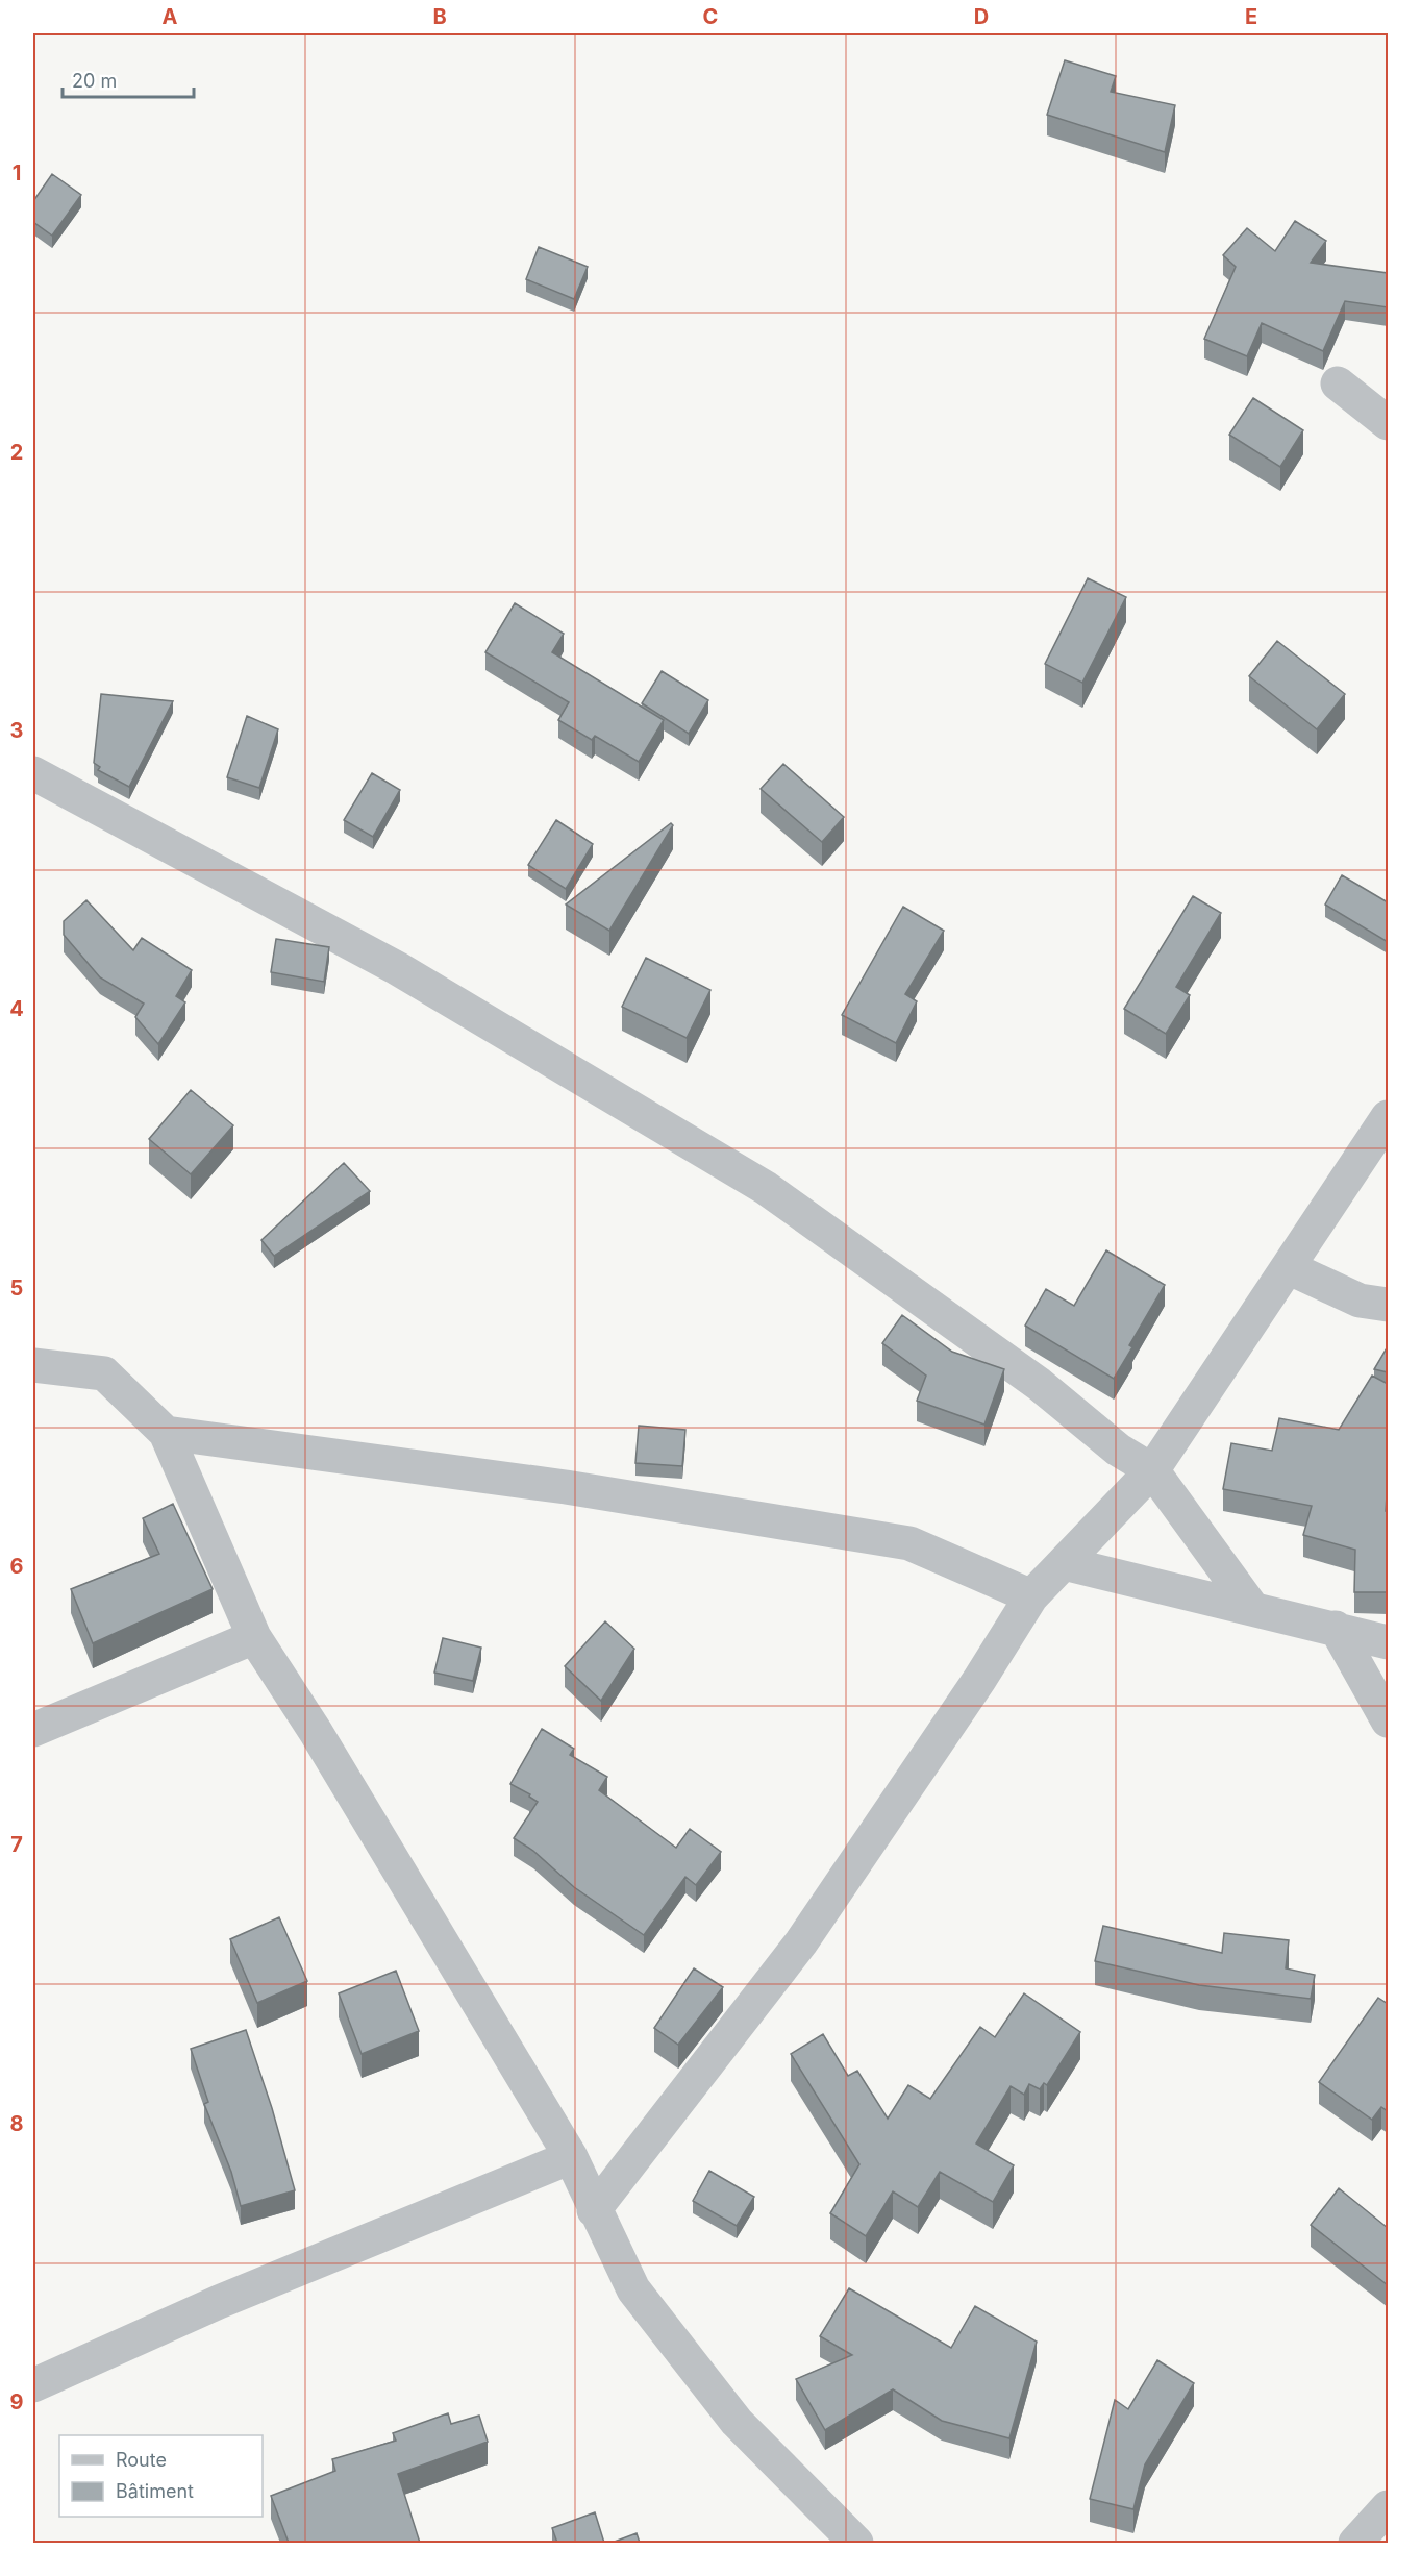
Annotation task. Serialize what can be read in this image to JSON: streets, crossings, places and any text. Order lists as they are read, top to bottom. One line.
{"legend":["Route","Bâtiment"],"scale_bar":"20 m","grid":{"columns":["A","B","C","D","E"],"rows":["1","2","3","4","5","6","7","8","9"]}}
